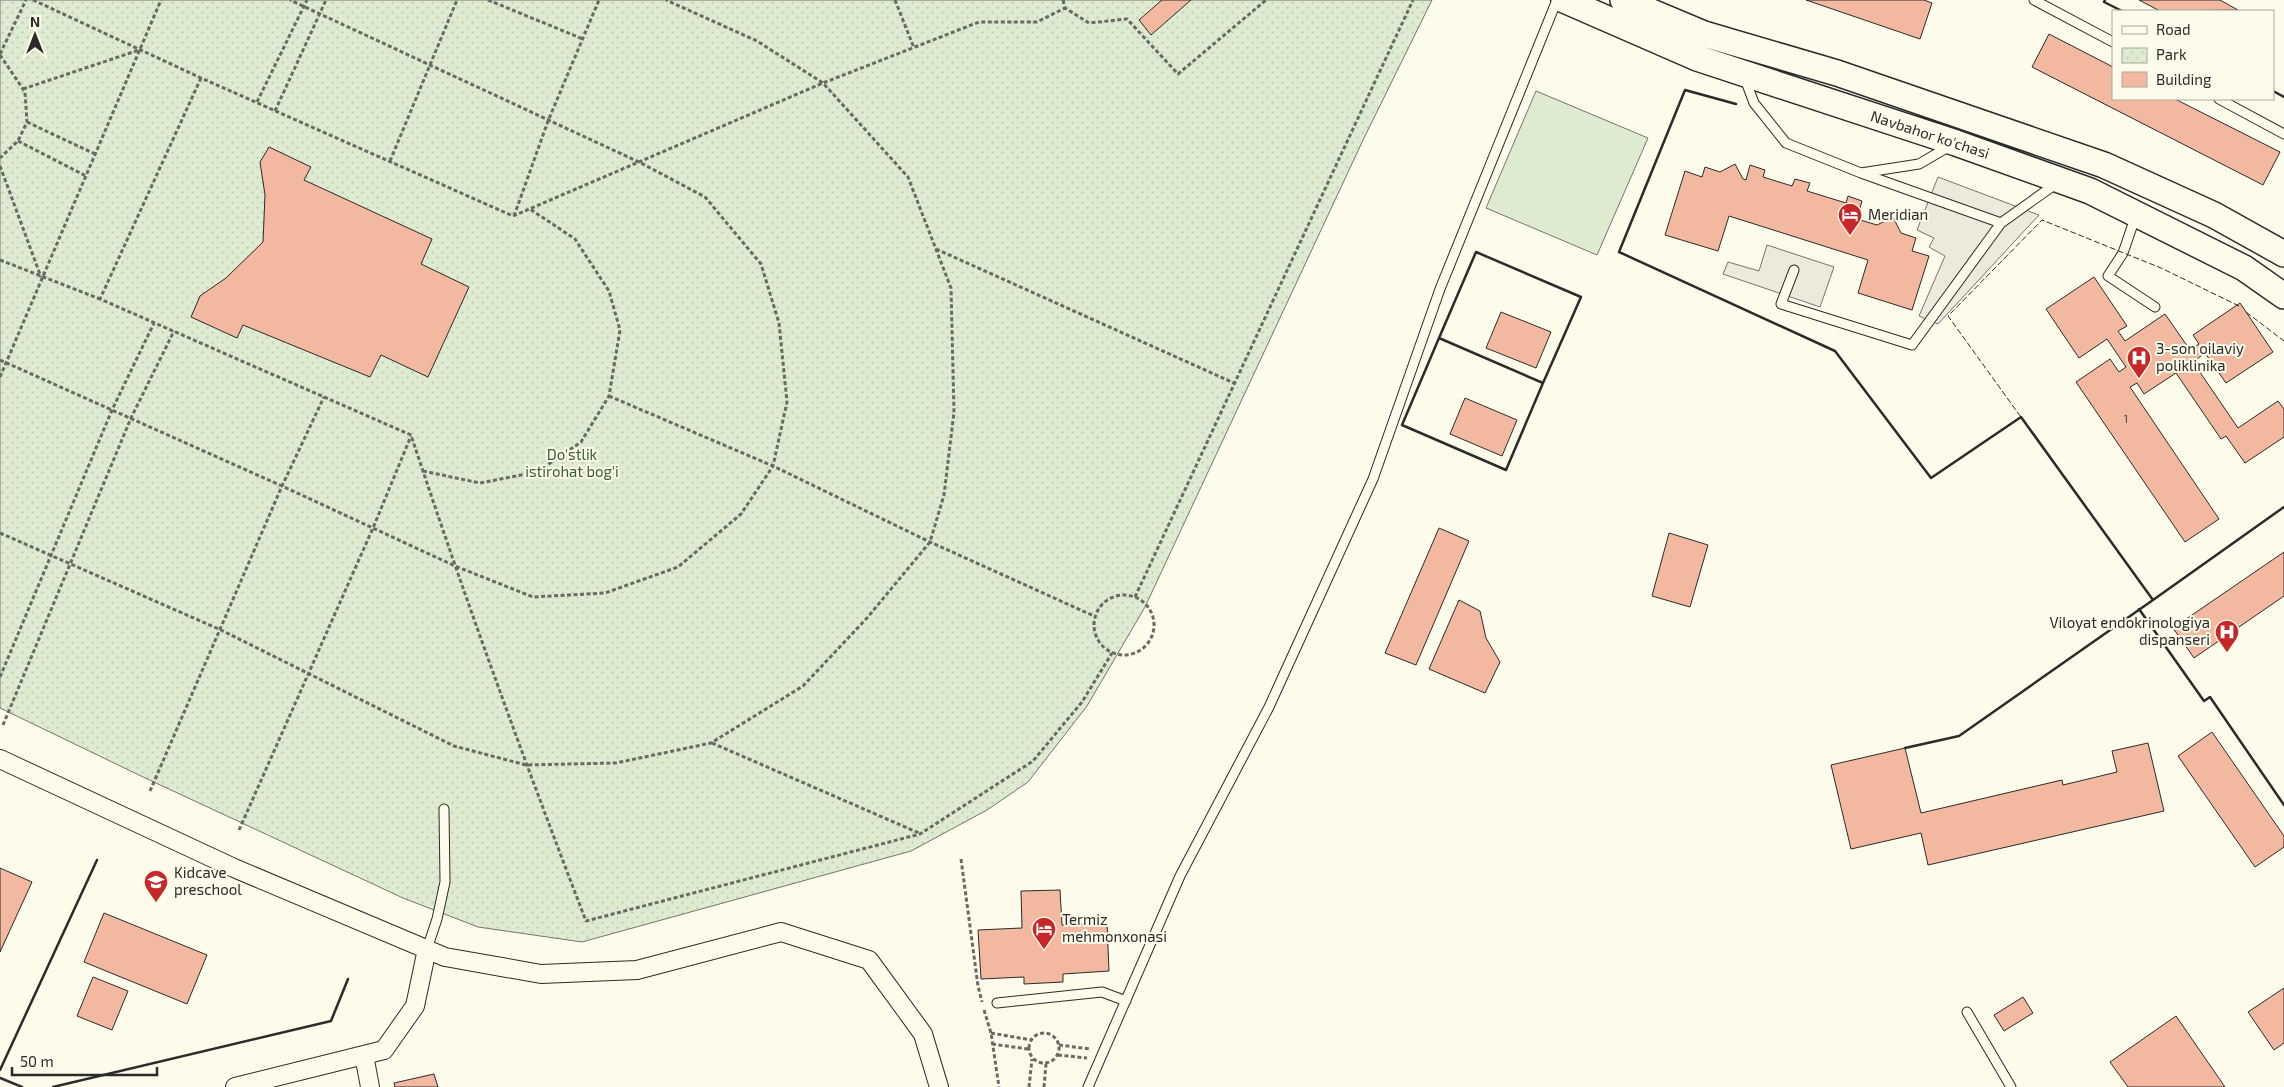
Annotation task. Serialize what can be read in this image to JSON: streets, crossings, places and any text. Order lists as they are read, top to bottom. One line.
{"streets":{"street":["Navbahor ko'chasi"]},"parks":["Do'stlik istirohat bog'i"],"places":{"hotel":["Meridian","Termiz mehmonxonasi"],"hospital":["3-son oilaviy poliklinika","Viloyat endokrinologiya dispanseri"],"school or university":["Kidcave preschool"]},"house_numbers":["1"],"legend":["Road","Park","Building"],"scale_bar":"50 m","north":"top"}
